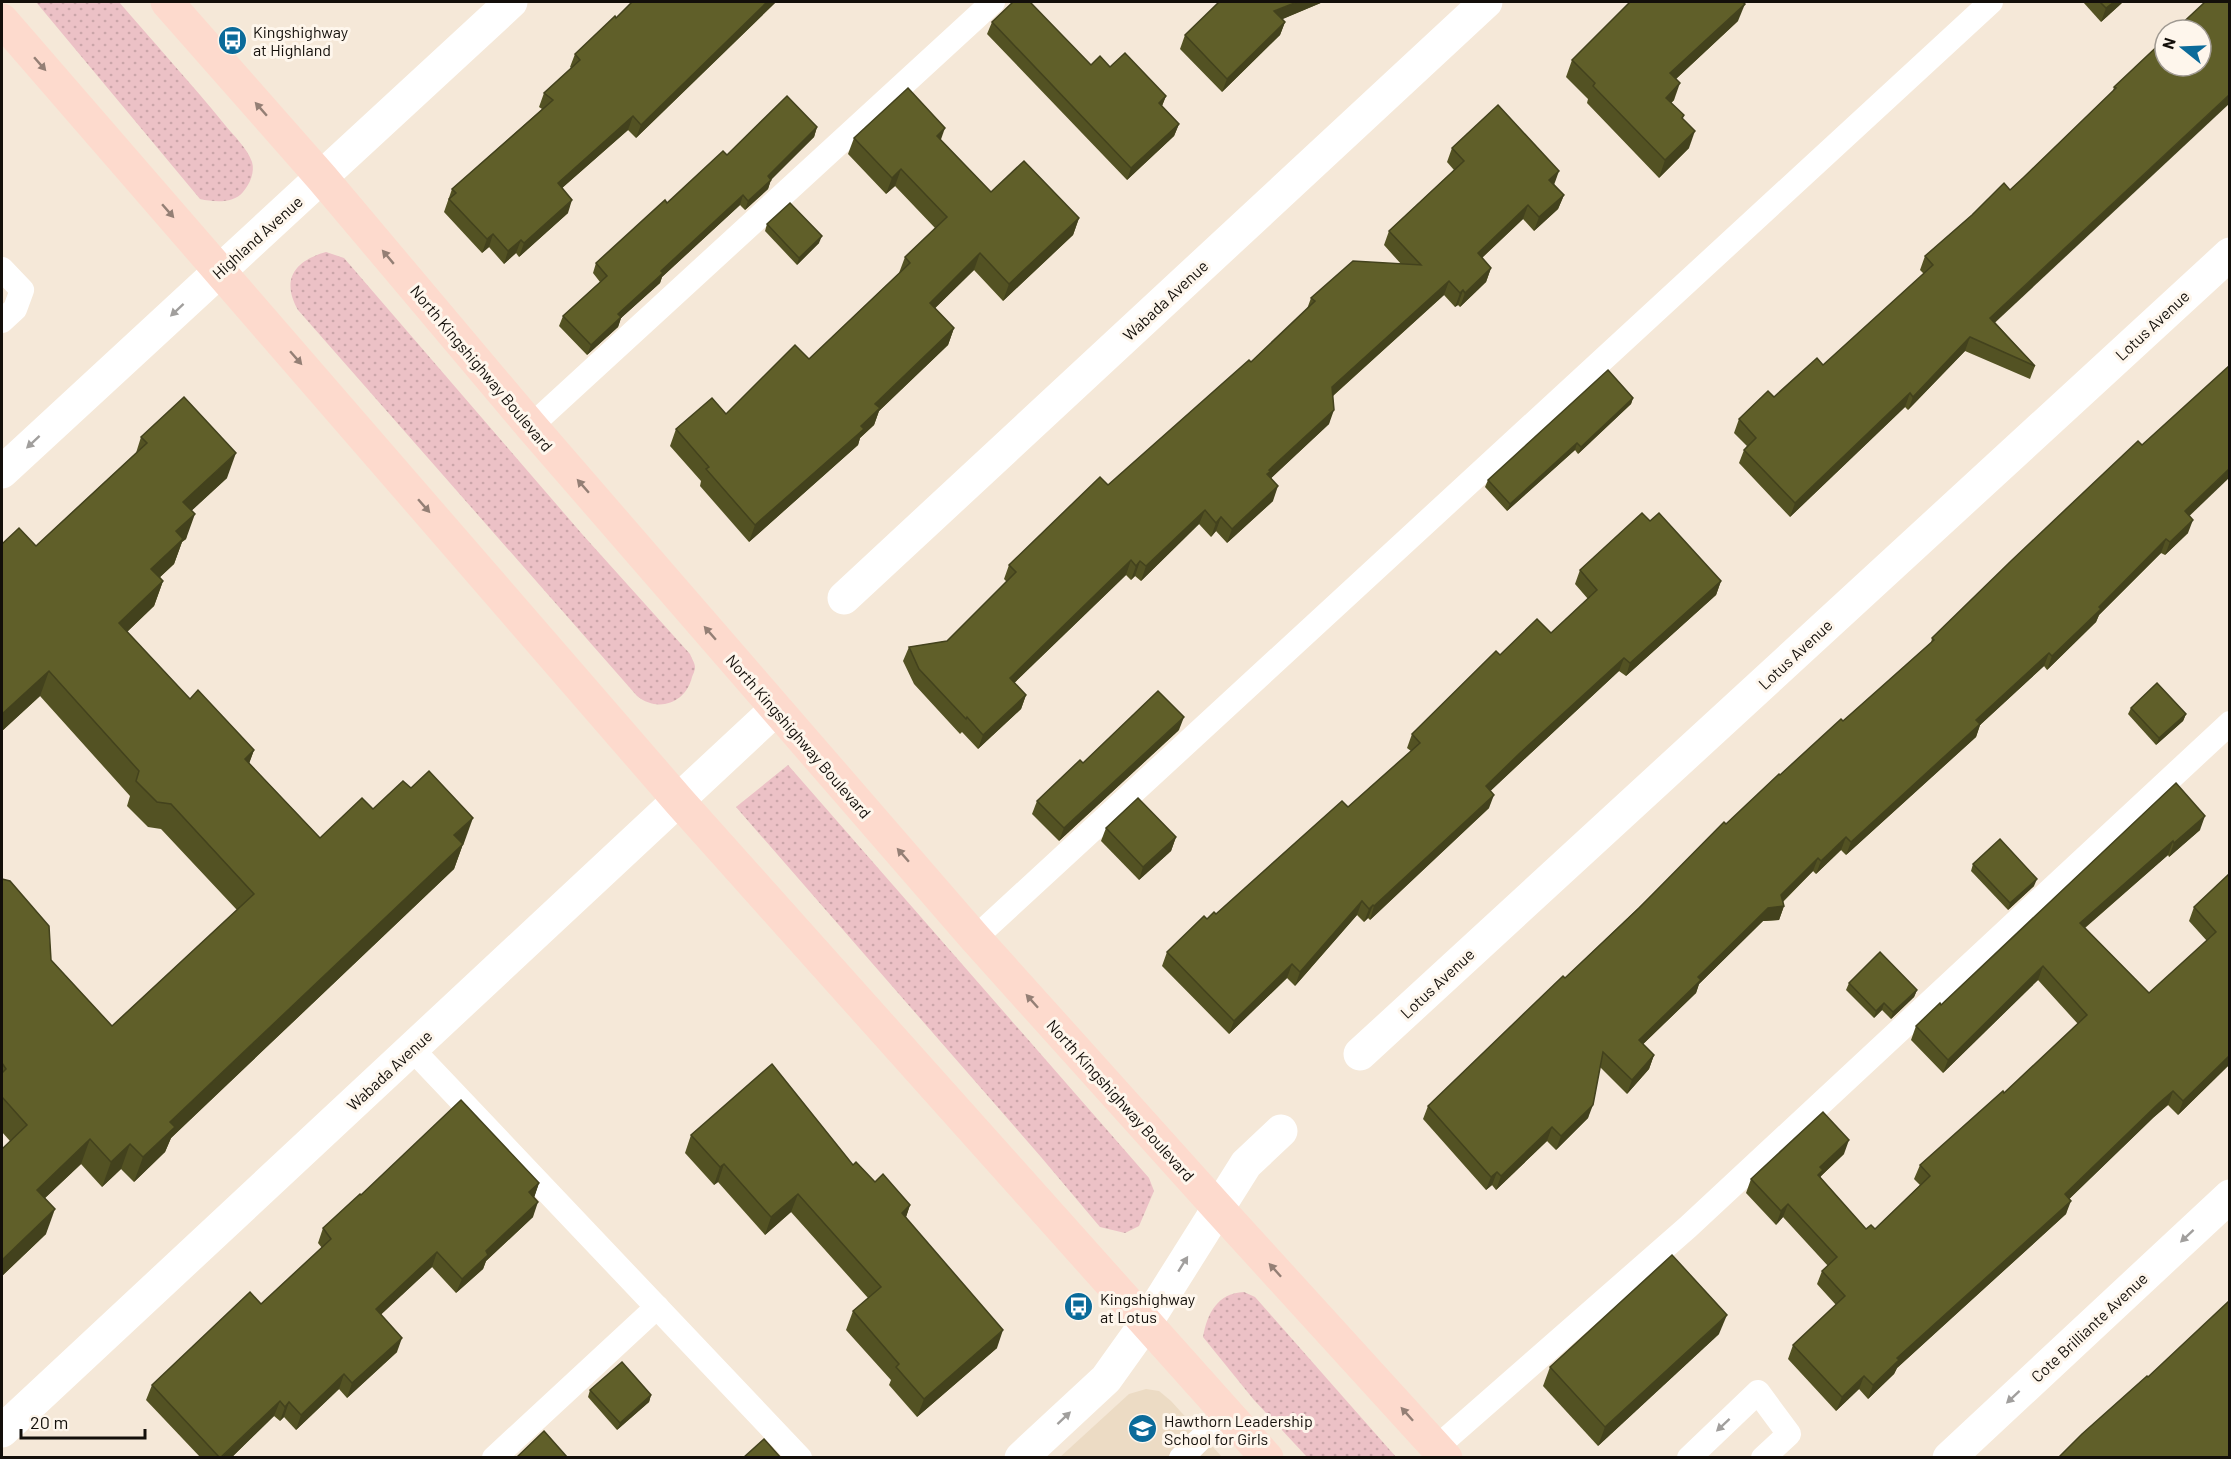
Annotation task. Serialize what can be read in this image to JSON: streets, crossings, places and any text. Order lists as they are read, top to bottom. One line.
{"streets":{"main road":["North Kingshighway Boulevard"],"street":["Highland Avenue","Wabada Avenue","Lotus Avenue","Cote Brilliante Avenue"]},"crossings":[["Highland Avenue","North Kingshighway Boulevard"],["Wabada Avenue","North Kingshighway Boulevard"]],"one_way":["Highland Avenue","Cote Brilliante Avenue"],"places":{"bus stop":["Kingshighway at Highland","Kingshighway at Lotus"],"school or university":["Hawthorn Leadership School for Girls"]},"scale_bar":"20 m","north":"left"}
